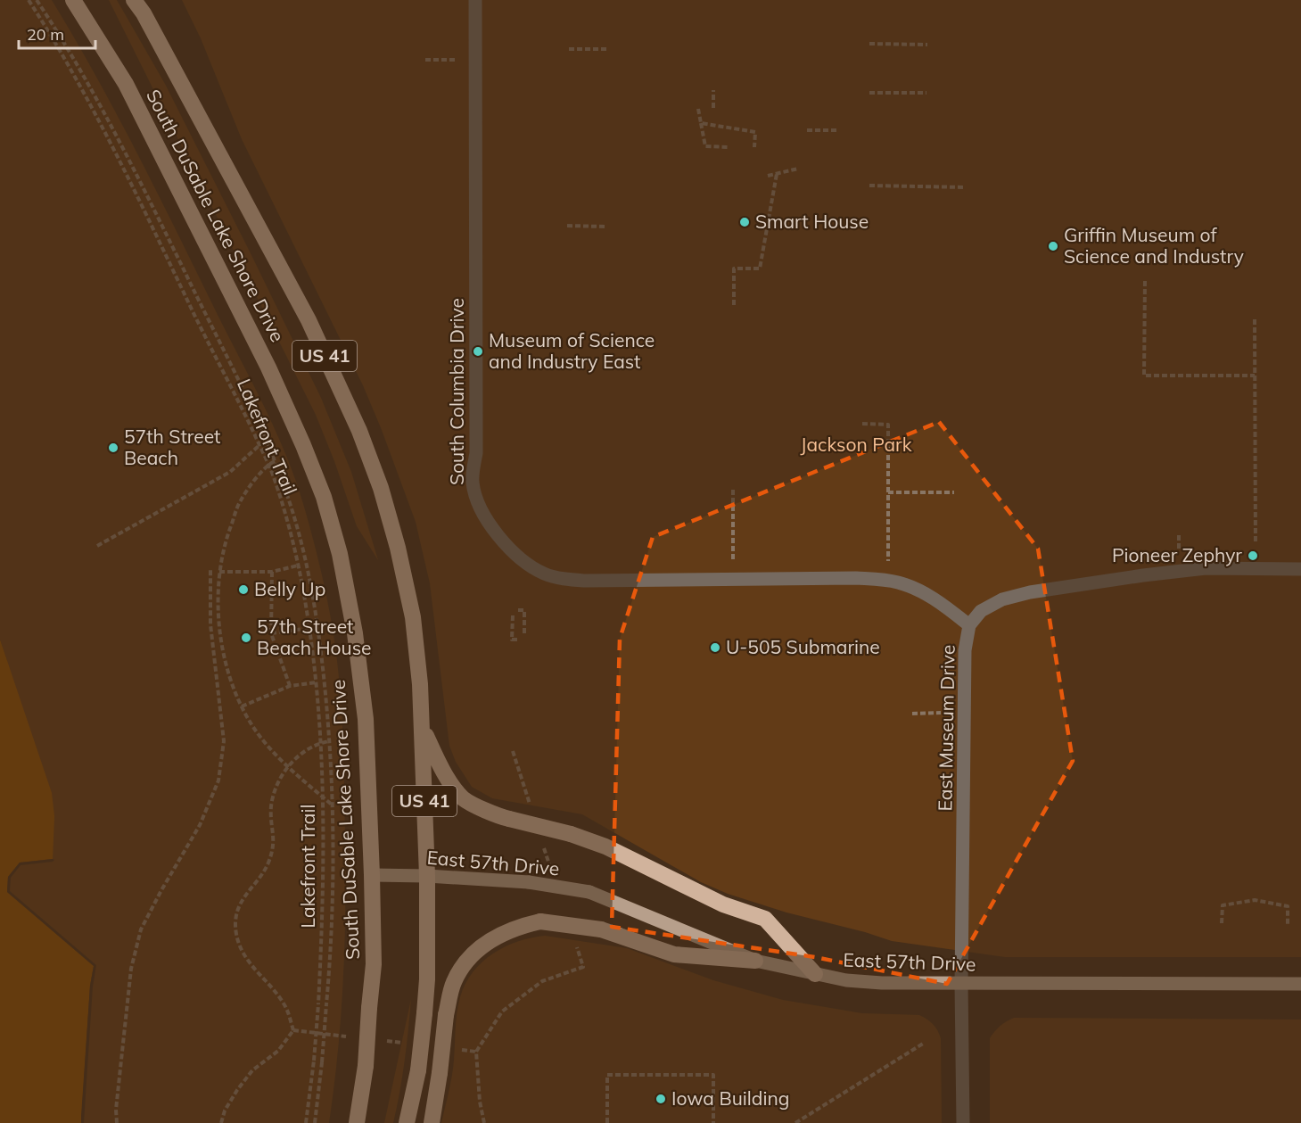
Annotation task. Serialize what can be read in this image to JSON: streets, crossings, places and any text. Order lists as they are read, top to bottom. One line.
{"streets":{"highway":["South DuSable Lake Shore Drive","US 41"],"main road":["East 57th Drive"],"street":["South Columbia Drive","East Museum Drive"],"path":["Lakefront Trail"]},"crossings":[["South DuSable Lake Shore Drive","East 57th Drive"],["South Columbia Drive","East Museum Drive"],["East Museum Drive","East 57th Drive"]],"parks":["Jackson Park"],"places":["Smart House","Griffin Museum of Science and Industry","Museum of Science and Industry East","57th Street Beach","Pioneer Zephyr","Belly Up","57th Street Beach House","U-505 Submarine","Iowa Building"],"scale_bar":"20 m"}
